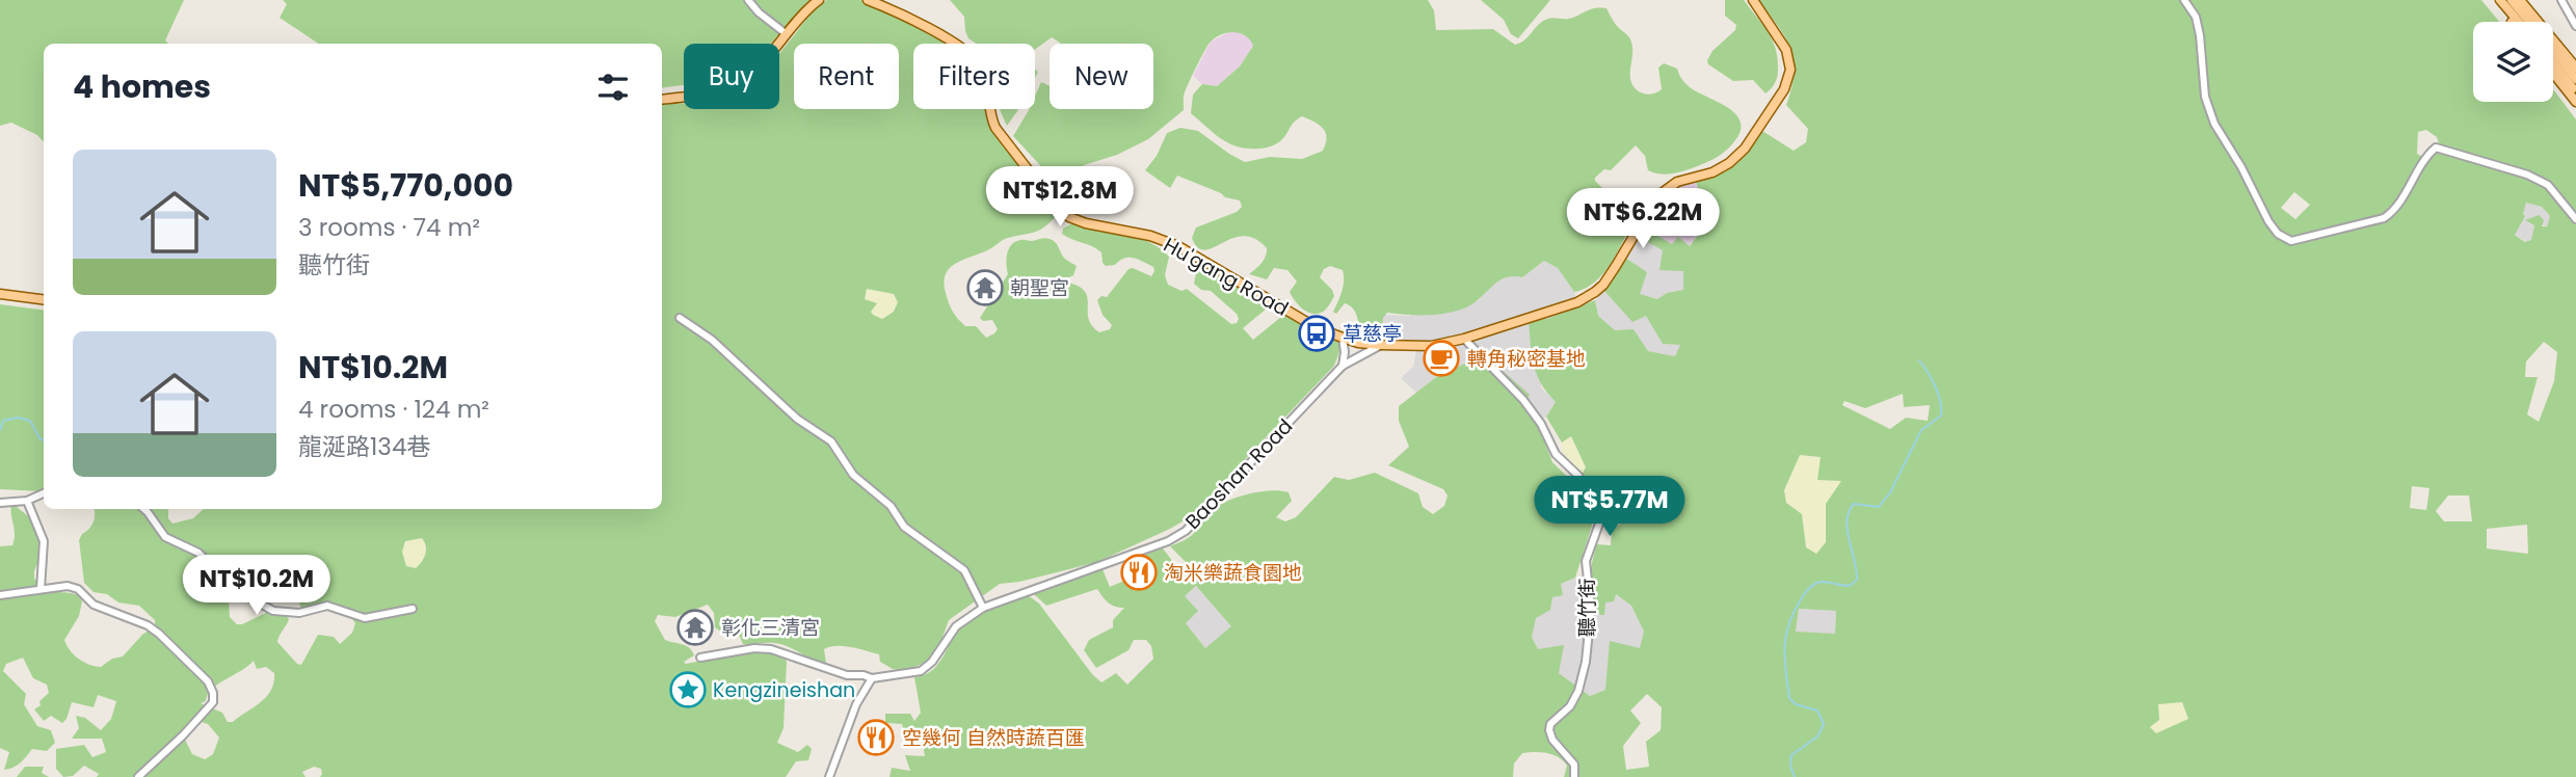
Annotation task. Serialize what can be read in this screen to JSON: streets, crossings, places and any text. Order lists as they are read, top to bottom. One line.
{"streets":{"main road":["Hu'gang Road"],"street":["Baoshan Road","聽竹街"]},"crossings":[["Hu'gang Road","Baoshan Road"],["Hu'gang Road","聽竹街"]],"places":{"temple":["朝聖宮","彰化三清宮"],"bus stop":["草慈亭"],"cafe":["轉角秘密基地"],"restaurant":["淘米樂蔬食園地","空幾何 自然時蔬百匯"],"place":["Kengzineishan"]},"page":{"chip":["Buy","Rent","Filters","New"],"heading":"4 homes","list":[{"name":"NT$5,770,000","note":"3 rooms · 74 m² · 聽竹街"},{"name":"NT$10.2M","note":"4 rooms · 124 m² · 龍涎路134巷"}],"price":["NT$12.8M","NT$6.22M","NT$5.77M","NT$10.2M"]}}
